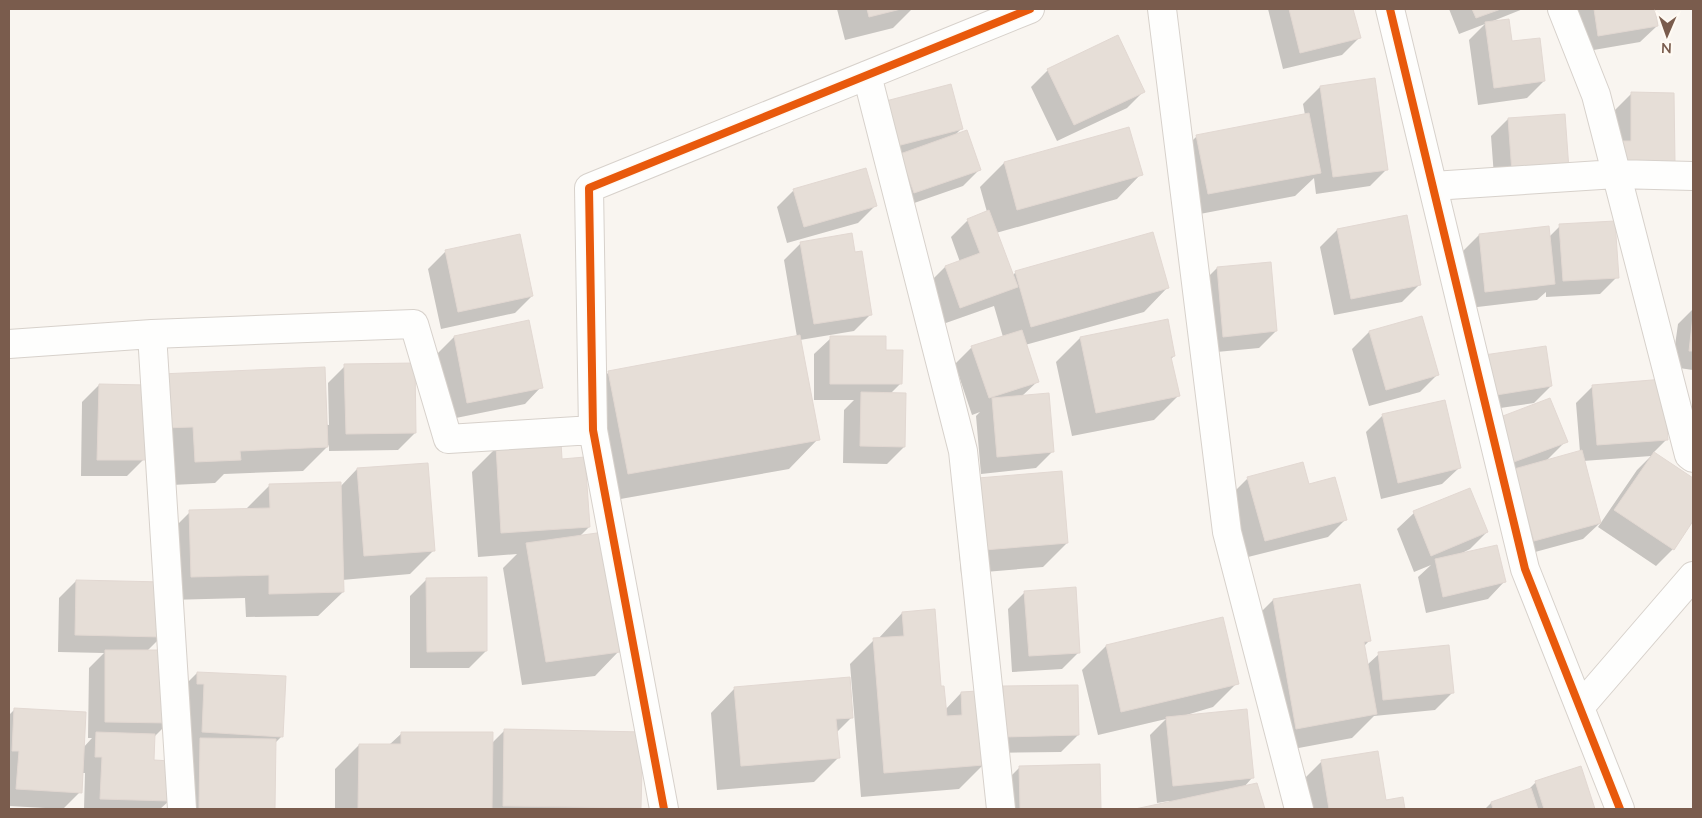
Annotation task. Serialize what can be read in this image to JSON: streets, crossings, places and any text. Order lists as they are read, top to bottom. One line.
{"north":"bottom"}
